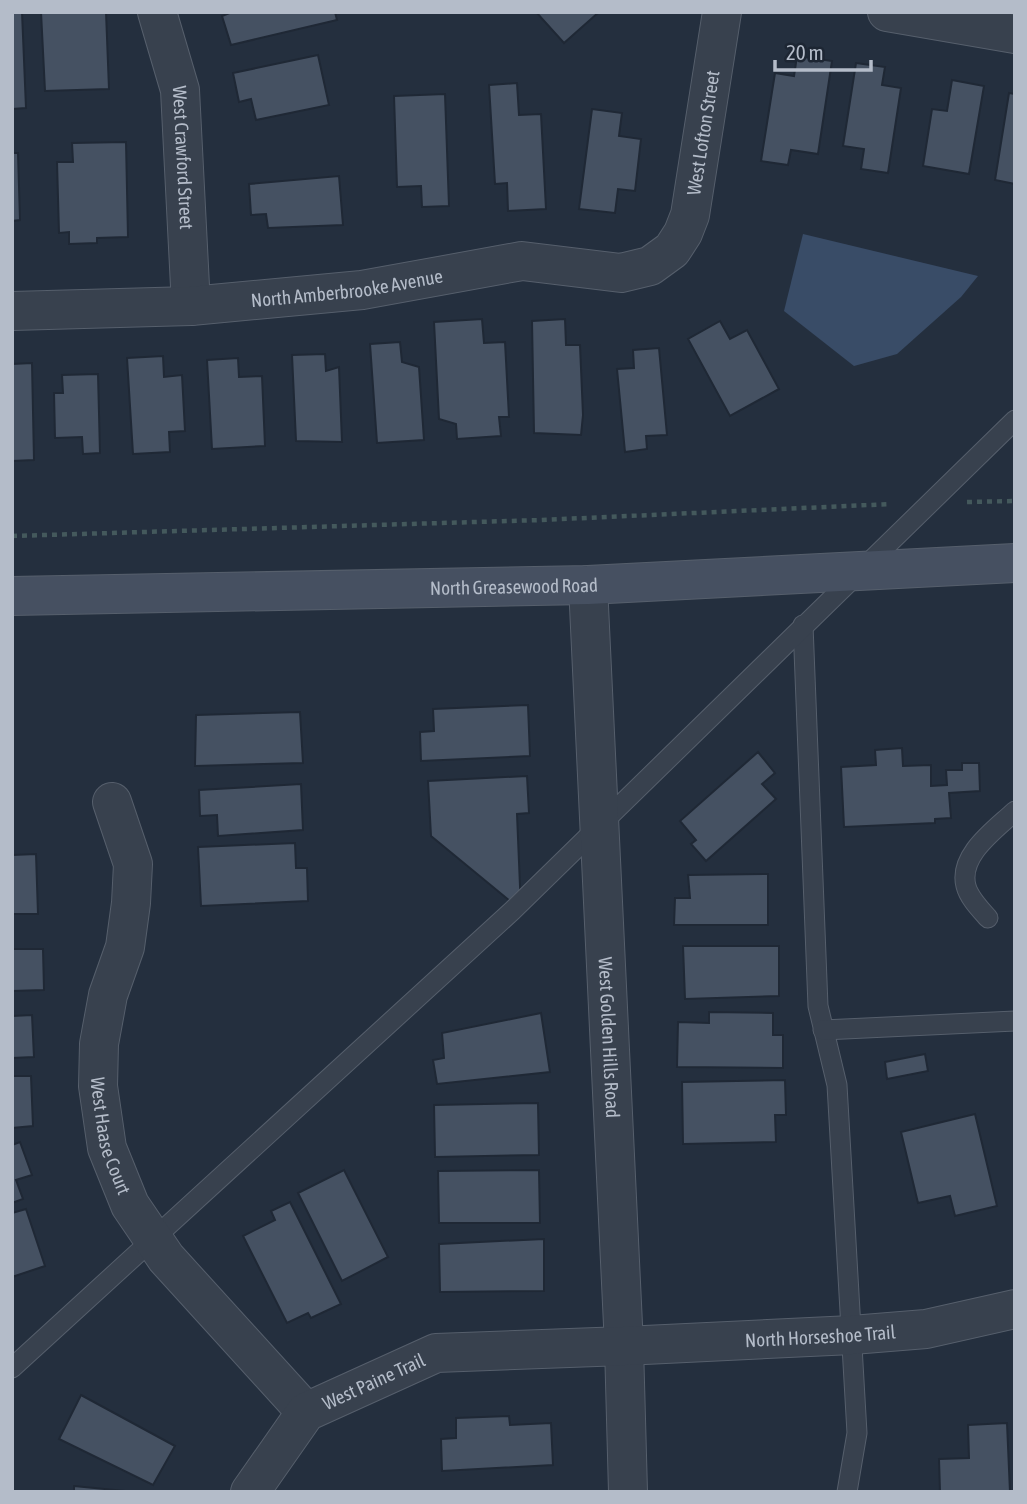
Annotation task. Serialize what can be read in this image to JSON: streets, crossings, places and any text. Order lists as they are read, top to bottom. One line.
{"streets":{"street":["West Lofton Street","West Crawford Street","North Amberbrooke Avenue","North Greasewood Road","West Golden Hills Road","West Haase Court","North Horseshoe Trail","West Paine Trail"]},"crossings":[["West Lofton Street","North Amberbrooke Avenue"],["West Crawford Street","North Amberbrooke Avenue"],["North Greasewood Road","West Golden Hills Road"],["West Golden Hills Road","North Horseshoe Trail"],["West Golden Hills Road","West Paine Trail"],["West Haase Court","West Paine Trail"],["North Horseshoe Trail","West Paine Trail"]],"scale_bar":"20 m"}
